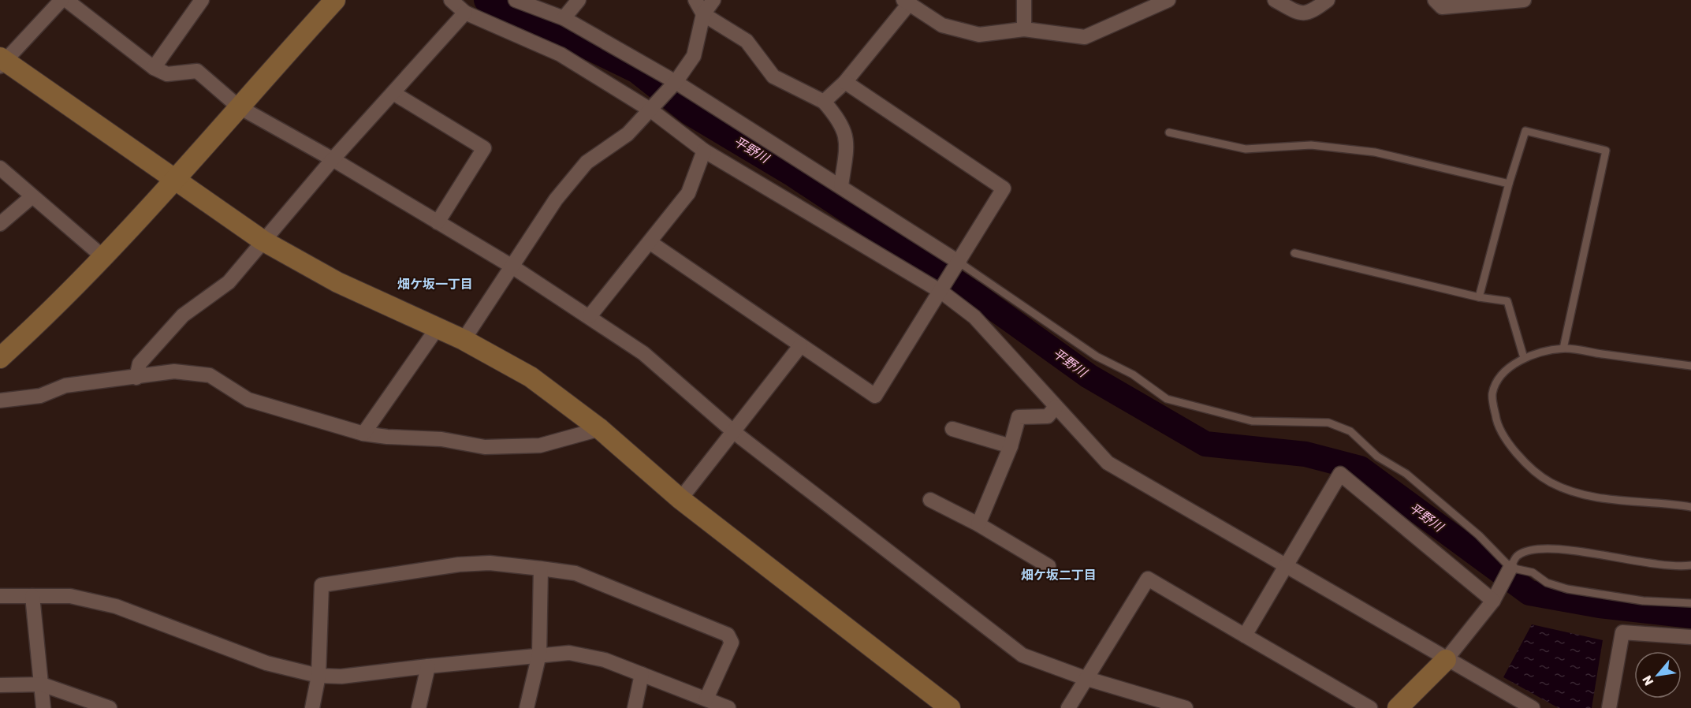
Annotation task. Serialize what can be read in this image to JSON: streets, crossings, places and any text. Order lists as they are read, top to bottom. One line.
{"districts":["畑ケ坂一丁目","畑ケ坂二丁目"],"water":["平野川"],"north":"bottom left"}
